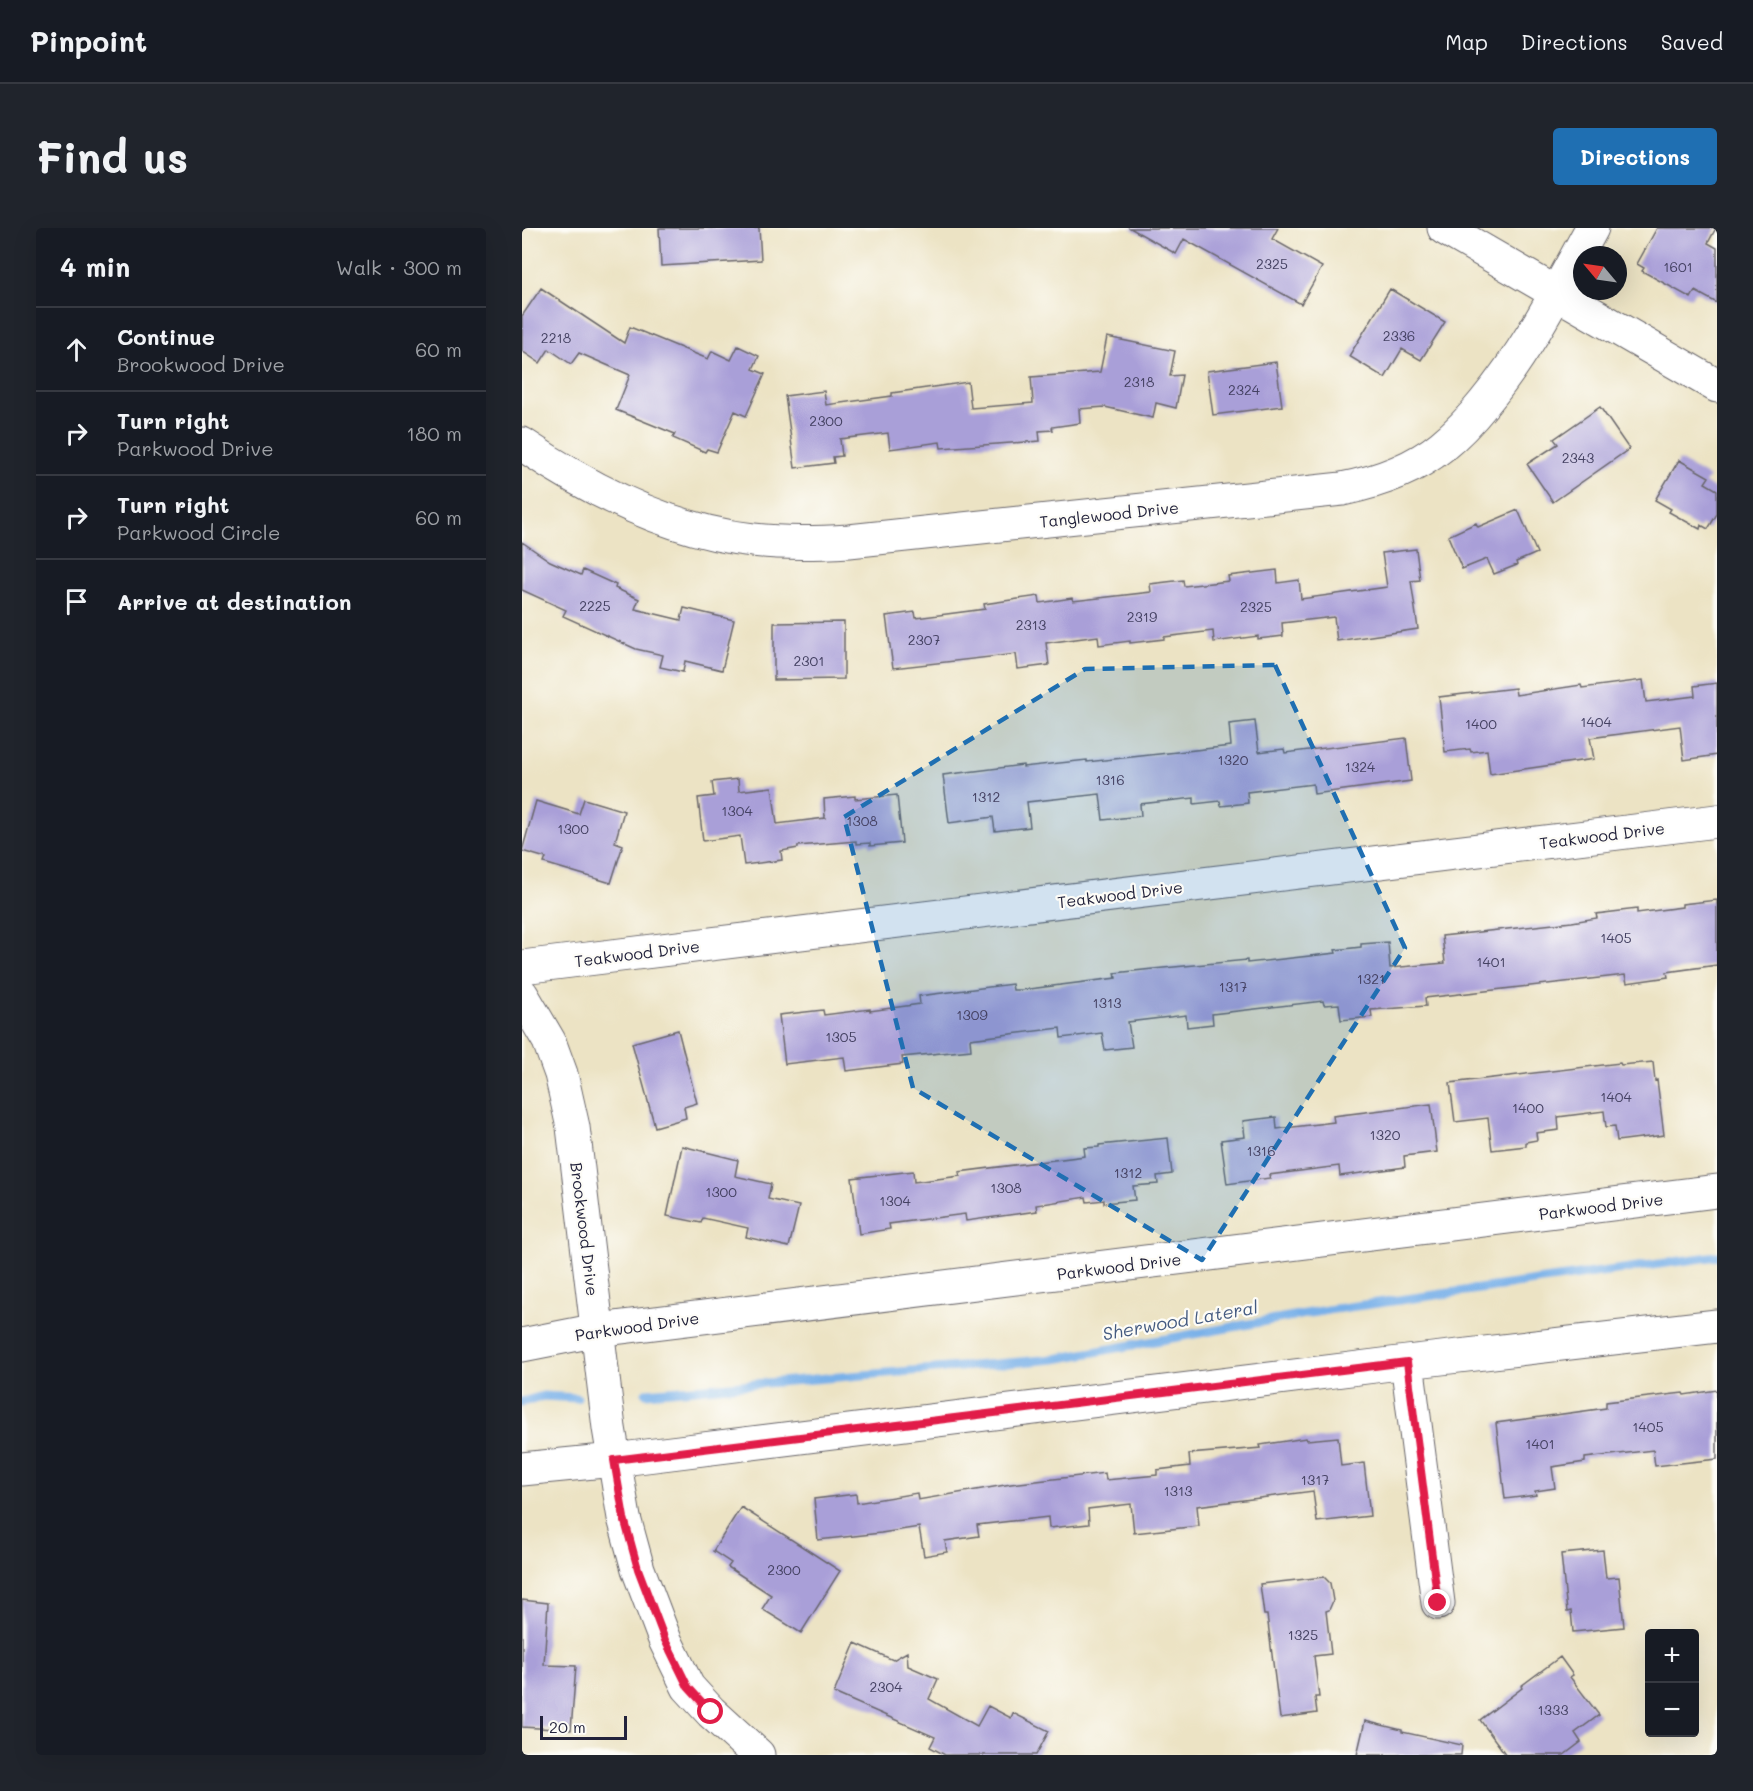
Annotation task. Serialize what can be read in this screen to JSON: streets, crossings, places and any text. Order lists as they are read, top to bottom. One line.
{"streets":{"street":["Tanglewood Drive","Teakwood Drive","Parkwood Drive","Brookwood Drive"]},"crossings":[["Parkwood Drive","Brookwood Drive"]],"water":["Sherwood Lateral"],"house_numbers":["2325","1601","2336","2218","2318","2324","2300","2343","2225","2325","2319","2313","2307","2301","1404","1400","1320","1324","1316","1312","1304","1308","1300","1405","1401","1321","1317","1313","1309","1305","1404","1400","1320","1316","1312","1308","1300","1304","1405","1401","1317","1313","2300","1325","2304","1333"],"scale_bar":"20 m","north":"top left","page":{"header":"Pinpoint","nav":["Map","Directions","Saved"],"buttons":"Directions","title":"Find us","heading":["4 min","Walk · 300 m"],"list":[["Continue","Brookwood Drive","60 m"],["Turn right","Parkwood Drive","180 m"],["Turn right","Parkwood Circle","60 m"],"Arrive at destination"],"map_buttons":["+","−"],"scale":"20 m"}}
